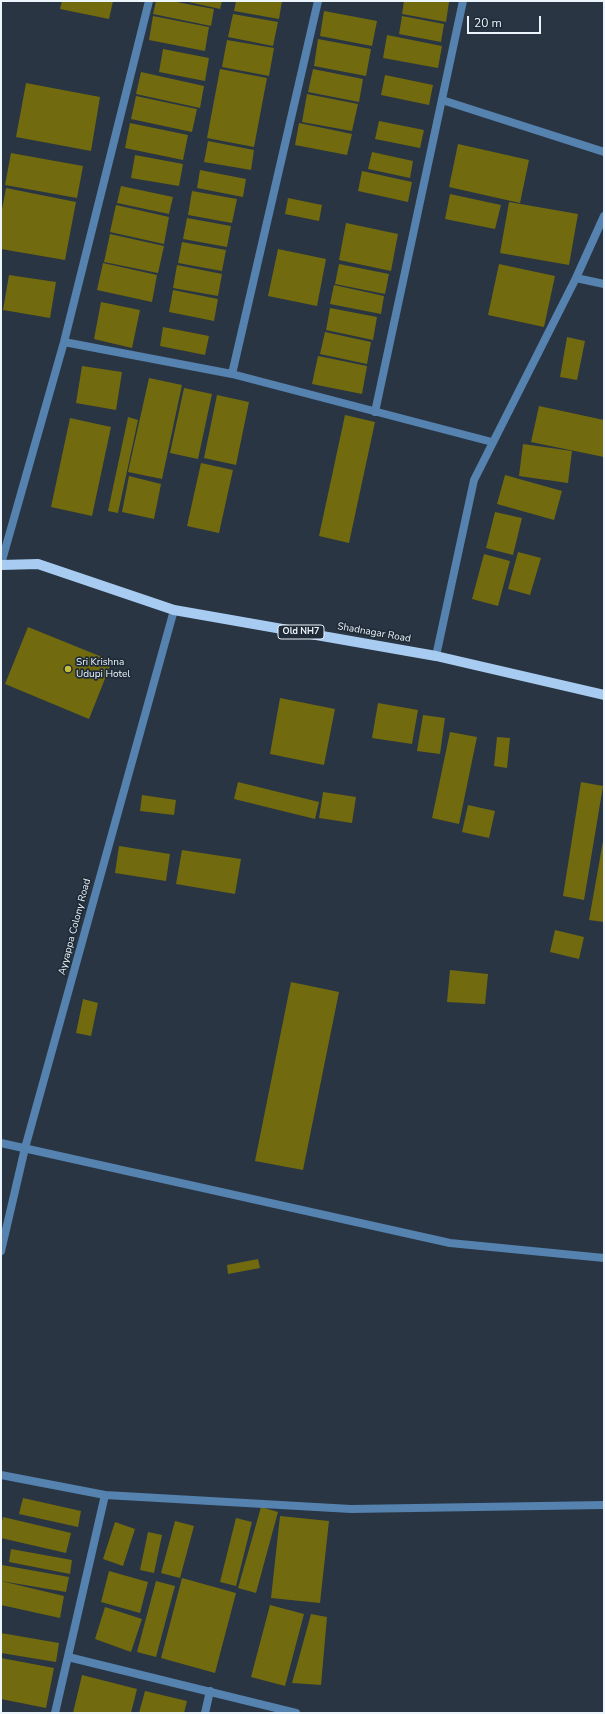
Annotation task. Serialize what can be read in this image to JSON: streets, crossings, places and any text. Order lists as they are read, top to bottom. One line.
{"streets":{"main road":["Old NH7","Shadnagar Road"],"street":["Ayyappa Colony Road"]},"crossings":[["Shadnagar Road","Ayyappa Colony Road"]],"places":["Sri Krishna Udupi Hotel"],"scale_bar":"20 m"}
